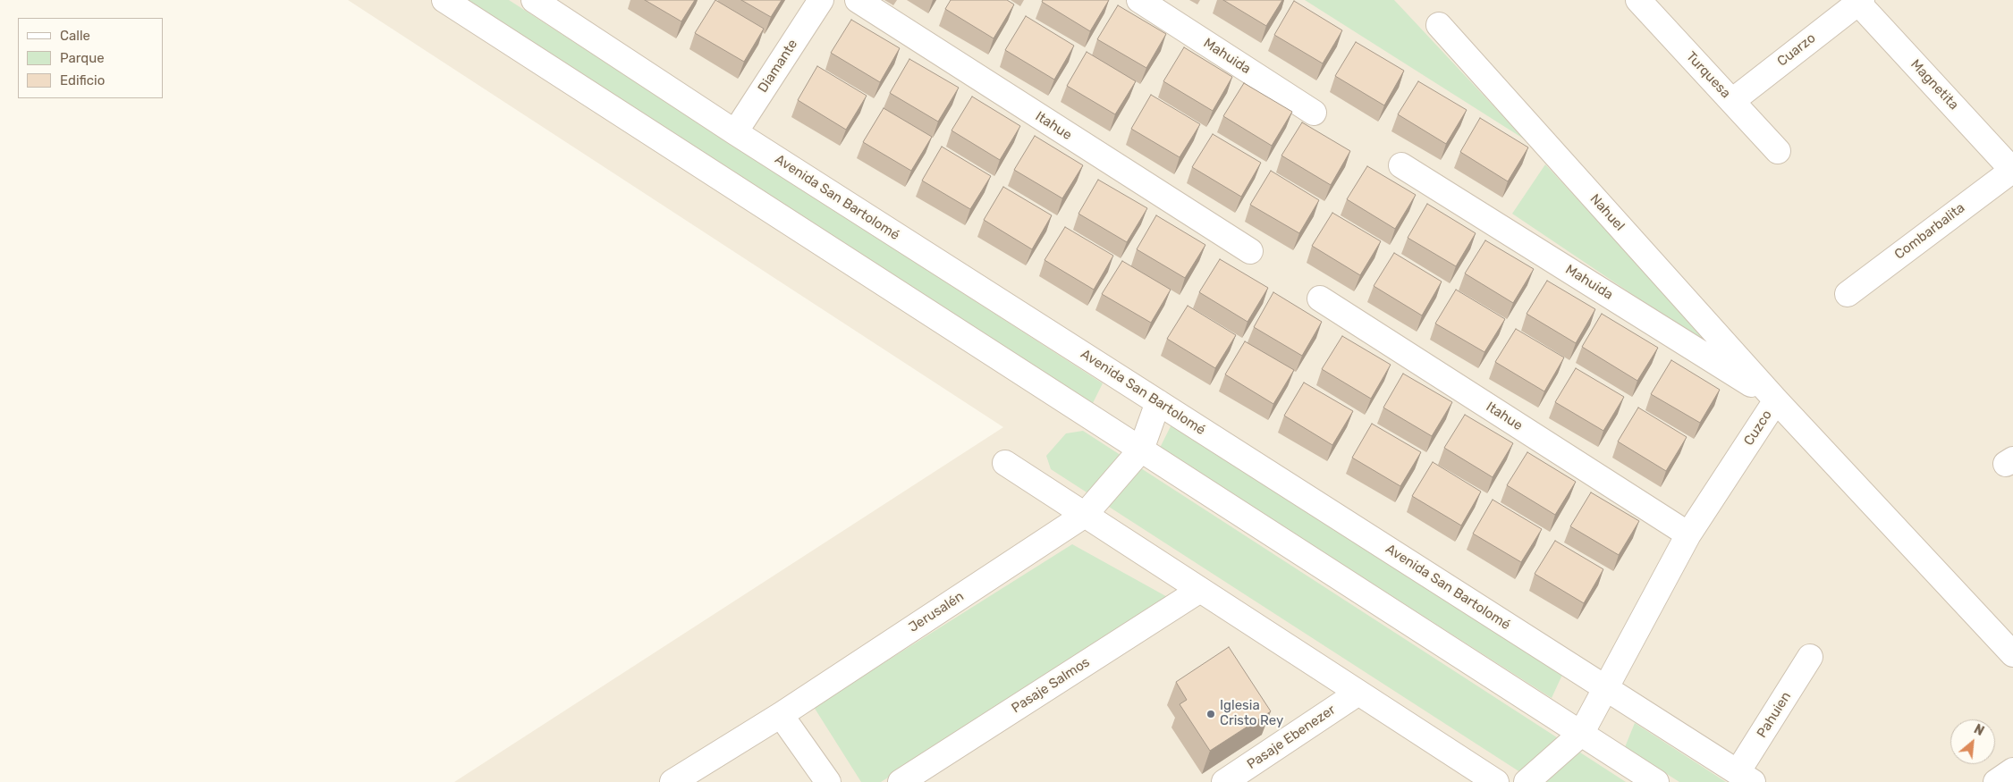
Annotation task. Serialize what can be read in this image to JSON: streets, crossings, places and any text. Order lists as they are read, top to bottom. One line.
{"streets":{"street":["Cuarzo","Mahuida","Diamante","Turquesa","Magnetita","Itahue","Avenida San Bartolomé","Nahuel","Combarbalita","Cuzco","Jerusalén","Pasaje Salmos","Pahuien","Pasaje Ebenezer"]},"crossings":[["Cuarzo","Turquesa"],["Cuarzo","Magnetita"],["Mahuida","Nahuel"],["Mahuida","Cuzco"],["Diamante","Avenida San Bartolomé"],["Magnetita","Combarbalita"],["Itahue","Cuzco"],["Avenida San Bartolomé","Cuzco"],["Avenida San Bartolomé","Jerusalén"],["Avenida San Bartolomé","Pahuien"],["Nahuel","Cuzco"]],"places":["Iglesia Cristo Rey"],"legend":["Calle","Parque","Edificio"],"north":"top right"}
